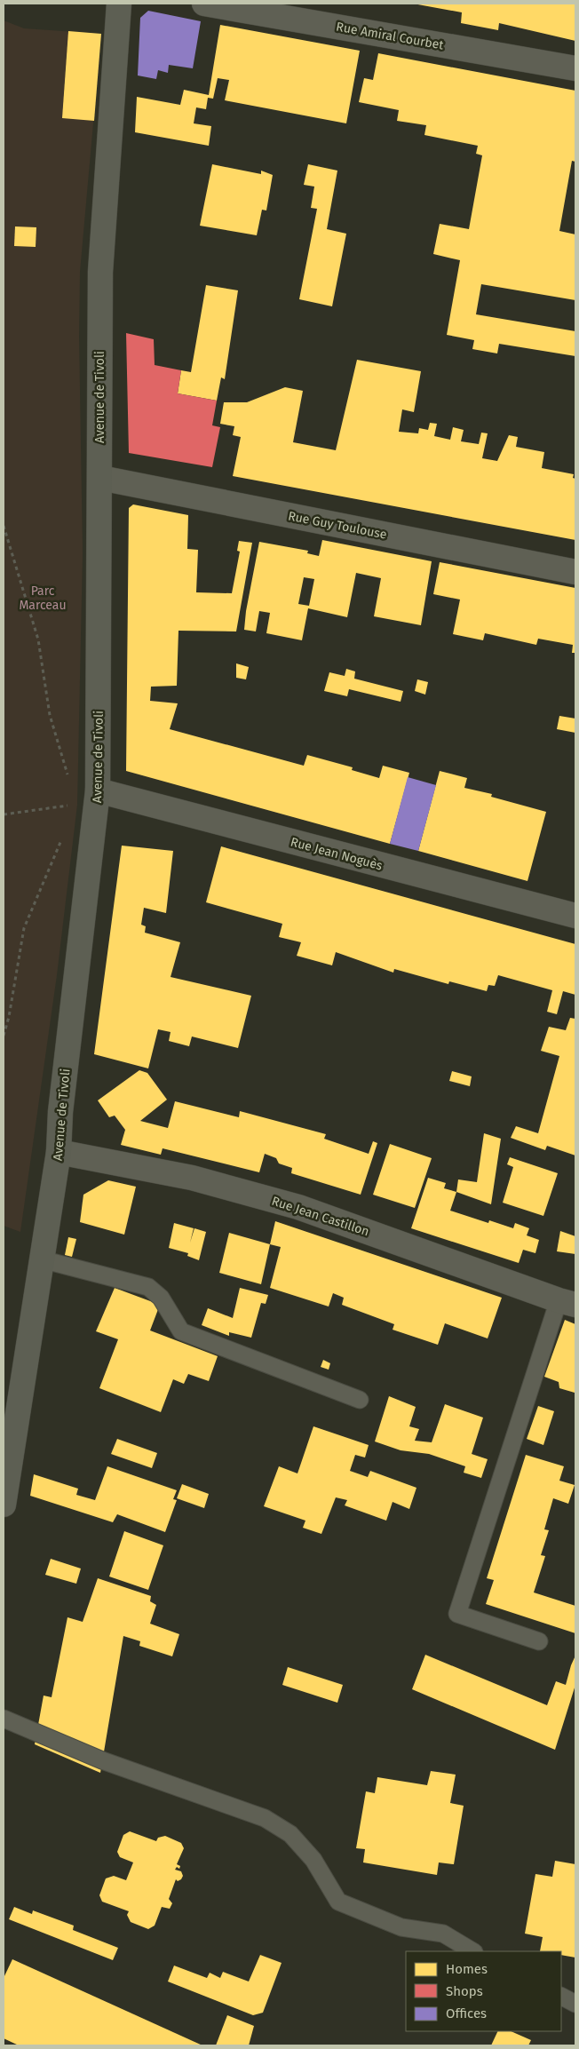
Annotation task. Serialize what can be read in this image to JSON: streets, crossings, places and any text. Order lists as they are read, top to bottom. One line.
{"streets":{"street":["Rue Amiral Courbet","Avenue de Tivoli","Rue Guy Toulouse","Rue Jean Noguès","Rue Jean Castillon"]},"crossings":[["Avenue de Tivoli","Rue Guy Toulouse"],["Avenue de Tivoli","Rue Jean Noguès"],["Avenue de Tivoli","Rue Jean Castillon"]],"parks":["Parc Marceau"],"legend":["Homes","Shops","Offices"]}
